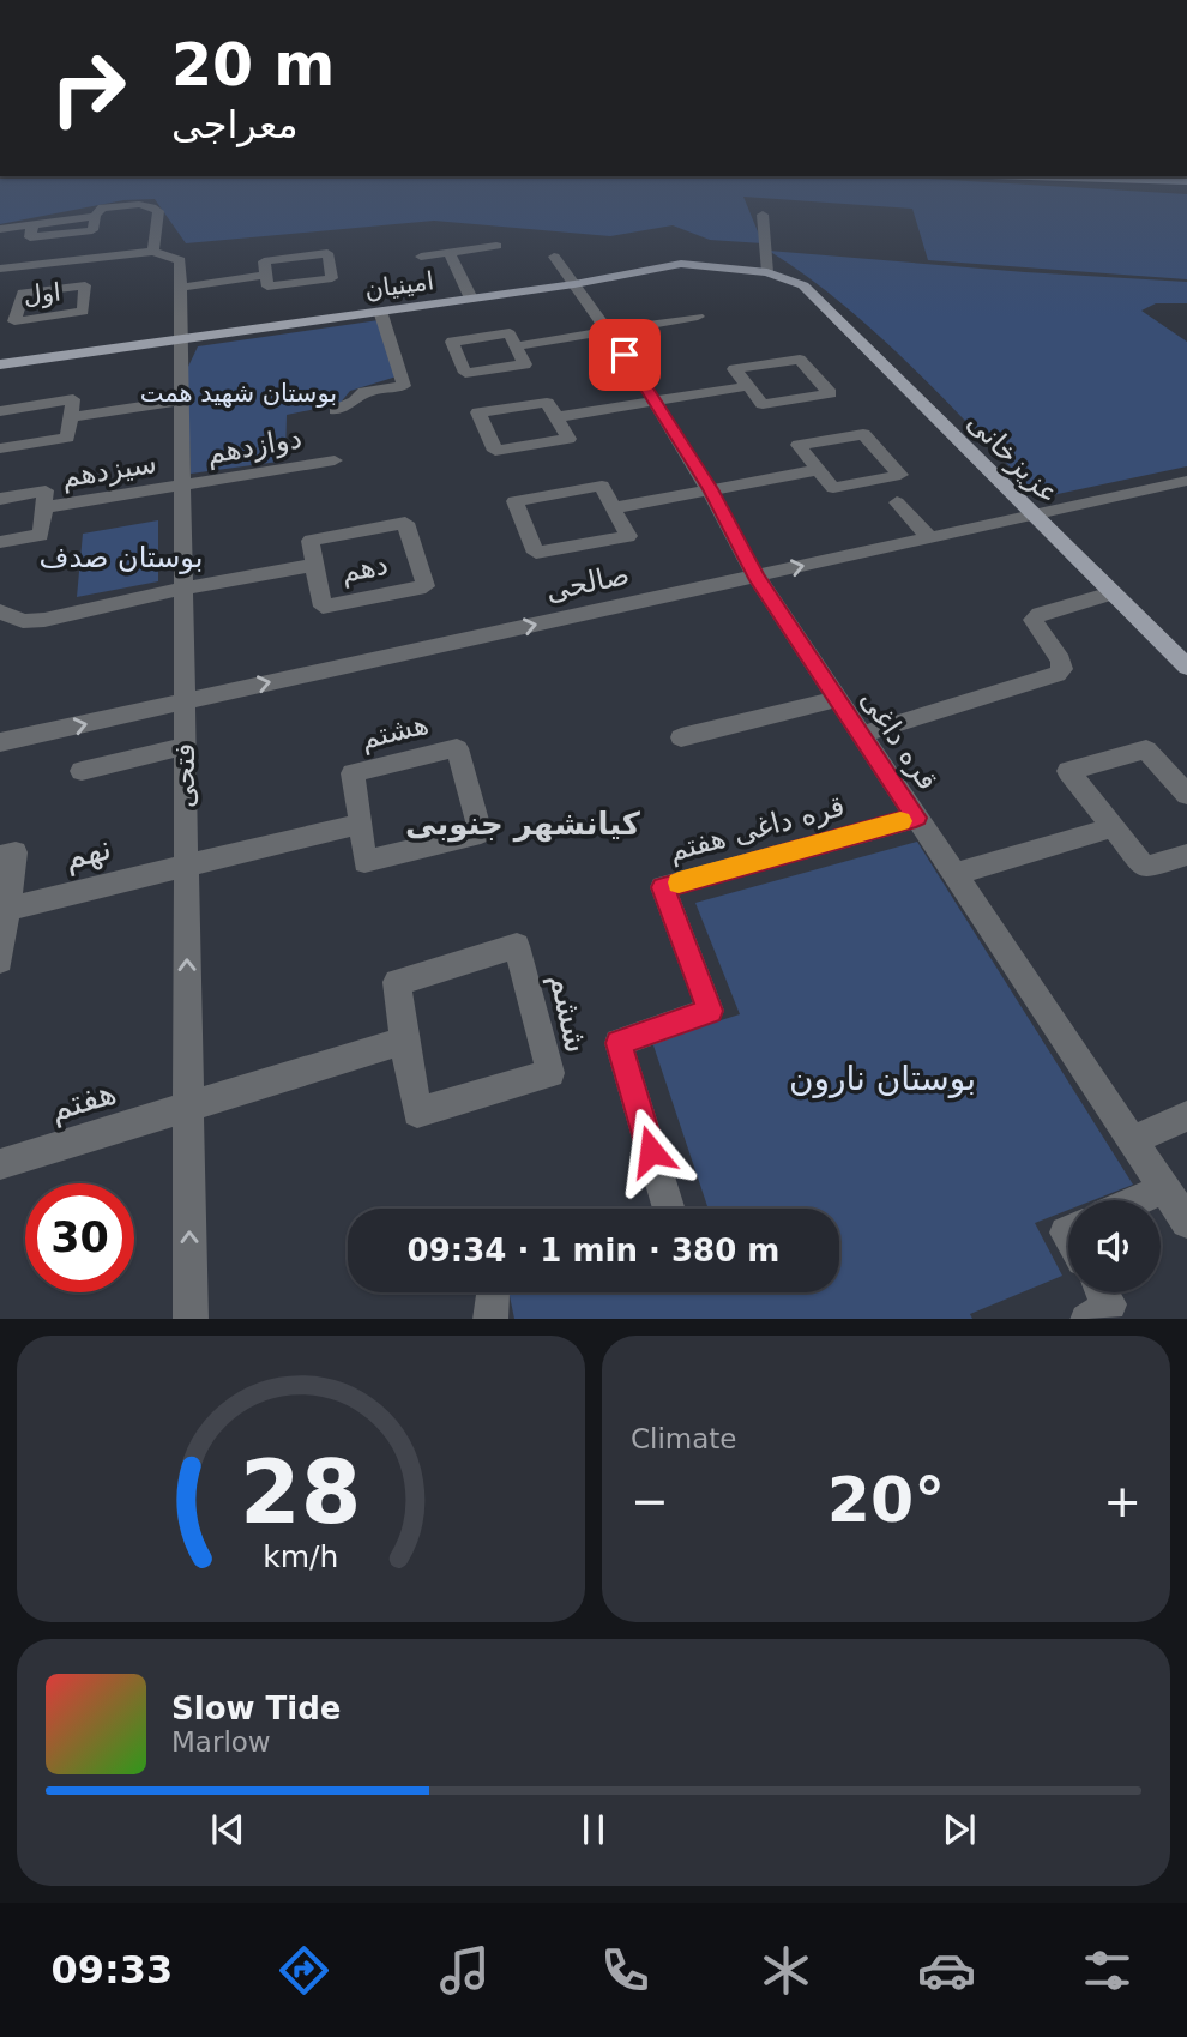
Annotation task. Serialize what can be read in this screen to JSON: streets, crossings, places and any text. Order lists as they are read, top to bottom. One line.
{"streets":{"main road":["امینیان","عزیزخانی"],"street":["اول","دوازدهم","سیزدهم","دهم","صالحی","هشتم","قره داغی","فتحی","قره داغی هفتم","نهم","ششم","هفتم"]},"crossings":[["امینیان","عزیزخانی"],["امینیان","قره داغی"],["امینیان","فتحی"],["دوازدهم","سیزدهم"],["دوازدهم","فتحی"],["عزیزخانی","صالحی"],["سیزدهم","فتحی"],["دهم","فتحی"],["صالحی","قره داغی"],["صالحی","فتحی"],["قره داغی","قره داغی هفتم"],["فتحی","نهم"],["فتحی","هفتم"]],"one_way":["فتحی"],"districts":["کیانشهر جنوبی"],"parks":["بوستان شهید همت","بوستان صدف","بوستان نارون"],"page":{"turn":["20 m","معراجی"],"limit":"30","trip":"09:34 · 1 min · 380 m","tile":"Climate","heat":["−","20°","+"],"song":["Slow Tide","Marlow"],"tabs":"09:33","gauge":["28","km/h"]}}
